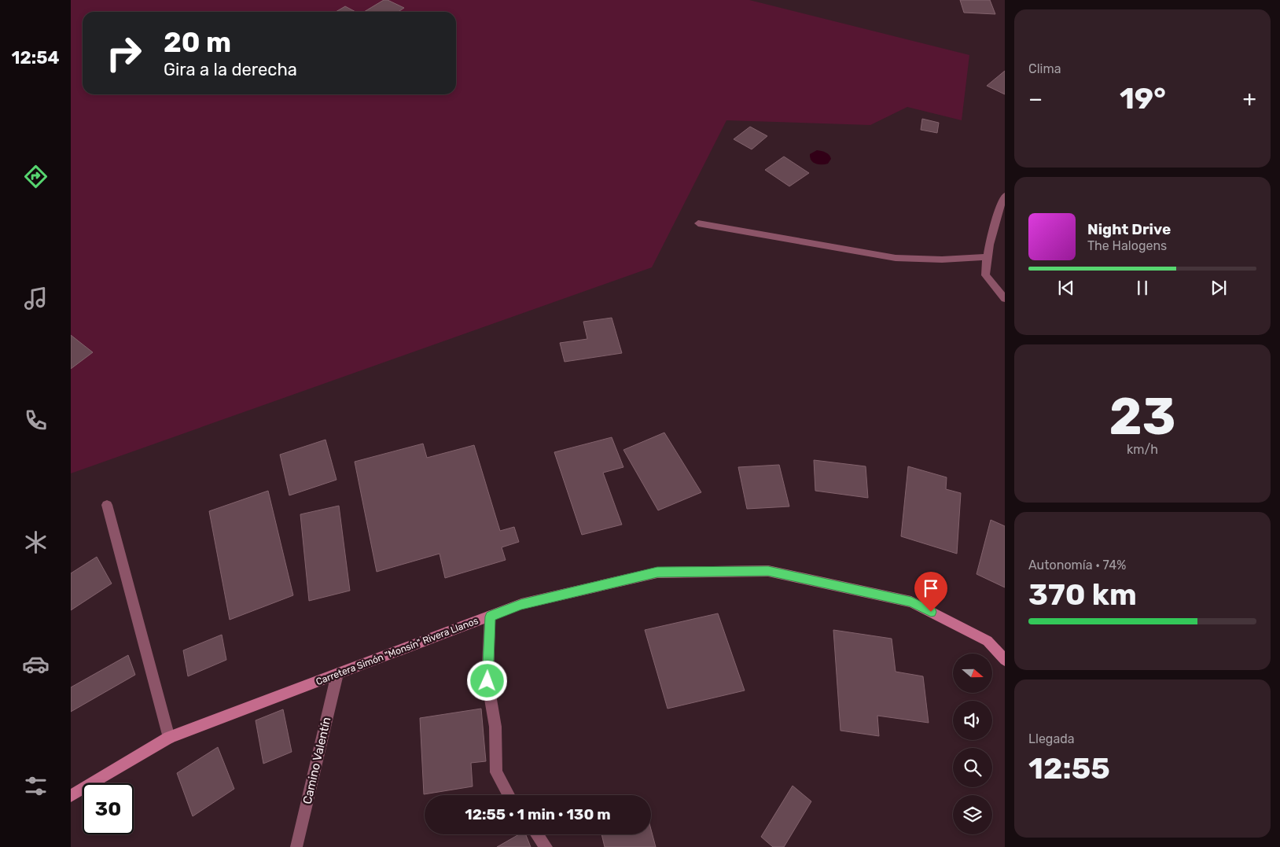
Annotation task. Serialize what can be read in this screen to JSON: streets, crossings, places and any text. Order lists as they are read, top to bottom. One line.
{"streets":{"street":["Carretera Simón \"Monsín\" Rivera Llanos","Camino Valentín"]},"crossings":[["Carretera Simón \"Monsín\" Rivera Llanos","Camino Valentín"]],"north":"right","page":{"tabs":"12:54","tile":["Clima",["23","km/h"],["Autonomía · 74%","370 km"],["Llegada","12:55"]],"turn":["20 m","Gira a la derecha"],"heat":["−","19°","+"],"song":["Night Drive","The Halogens"],"limit":"30","trip":"12:55 · 1 min · 130 m"}}
